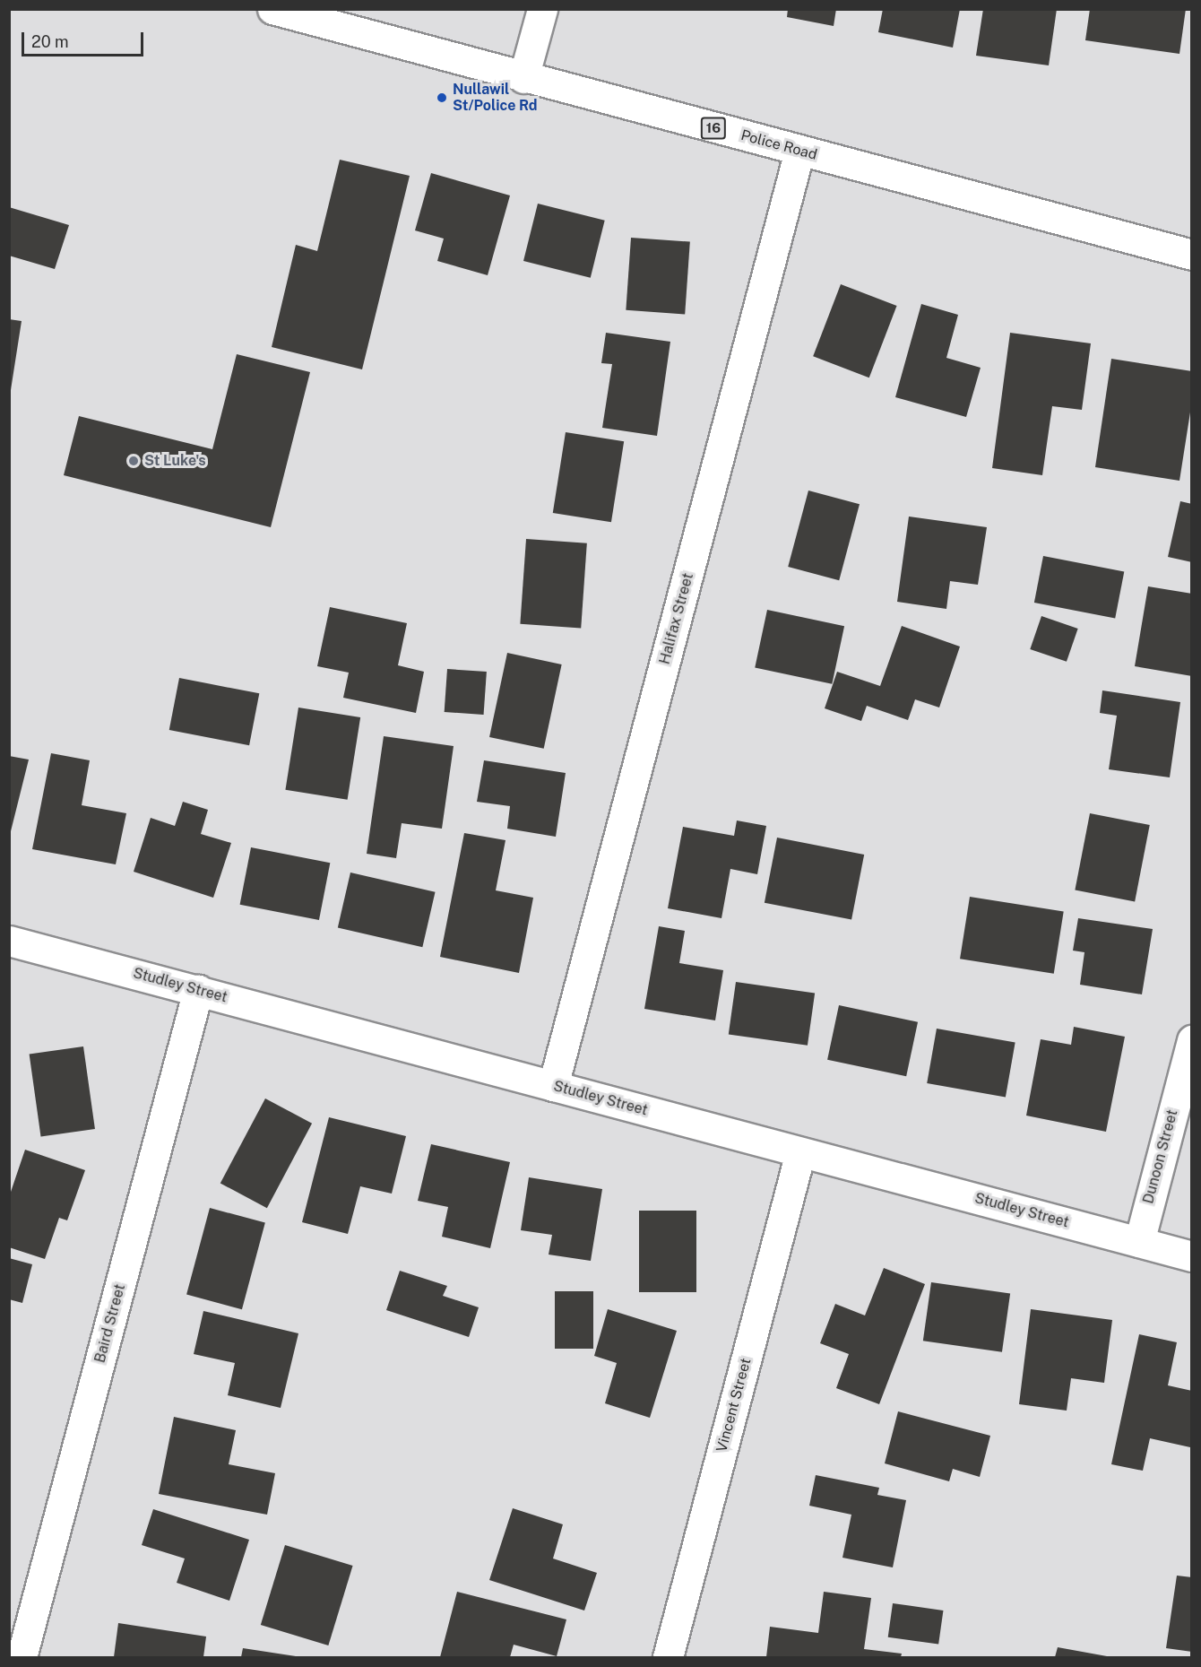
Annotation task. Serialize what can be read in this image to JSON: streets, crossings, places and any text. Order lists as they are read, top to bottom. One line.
{"streets":{"street":["16","Police Road","Halifax Street","Studley Street","Dunoon Street","Baird Street","Vincent Street"]},"crossings":[["Police Road","Halifax Street"],["Halifax Street","Studley Street"],["Studley Street","Dunoon Street"],["Studley Street","Baird Street"],["Studley Street","Vincent Street"]],"places":["Nullawil St/Police Rd","St Luke's"],"scale_bar":"20 m"}
